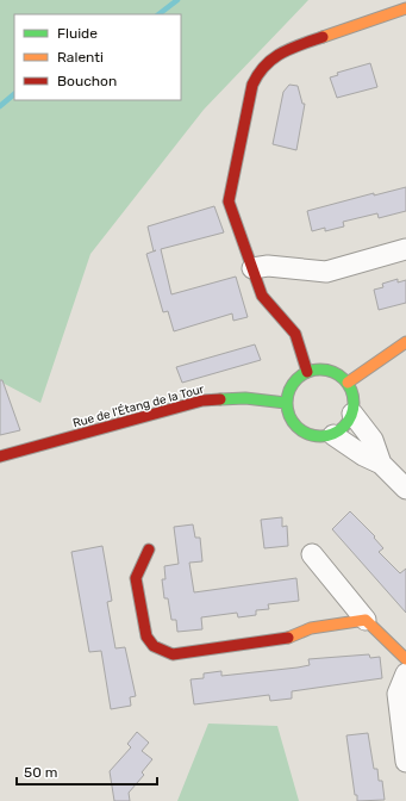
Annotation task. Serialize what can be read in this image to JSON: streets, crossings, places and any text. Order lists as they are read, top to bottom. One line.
{"streets":{"street":["Rue de l'Étang de la Tour"]},"legend":["Fluide","Ralenti","Bouchon"],"scale_bar":"50 m"}
